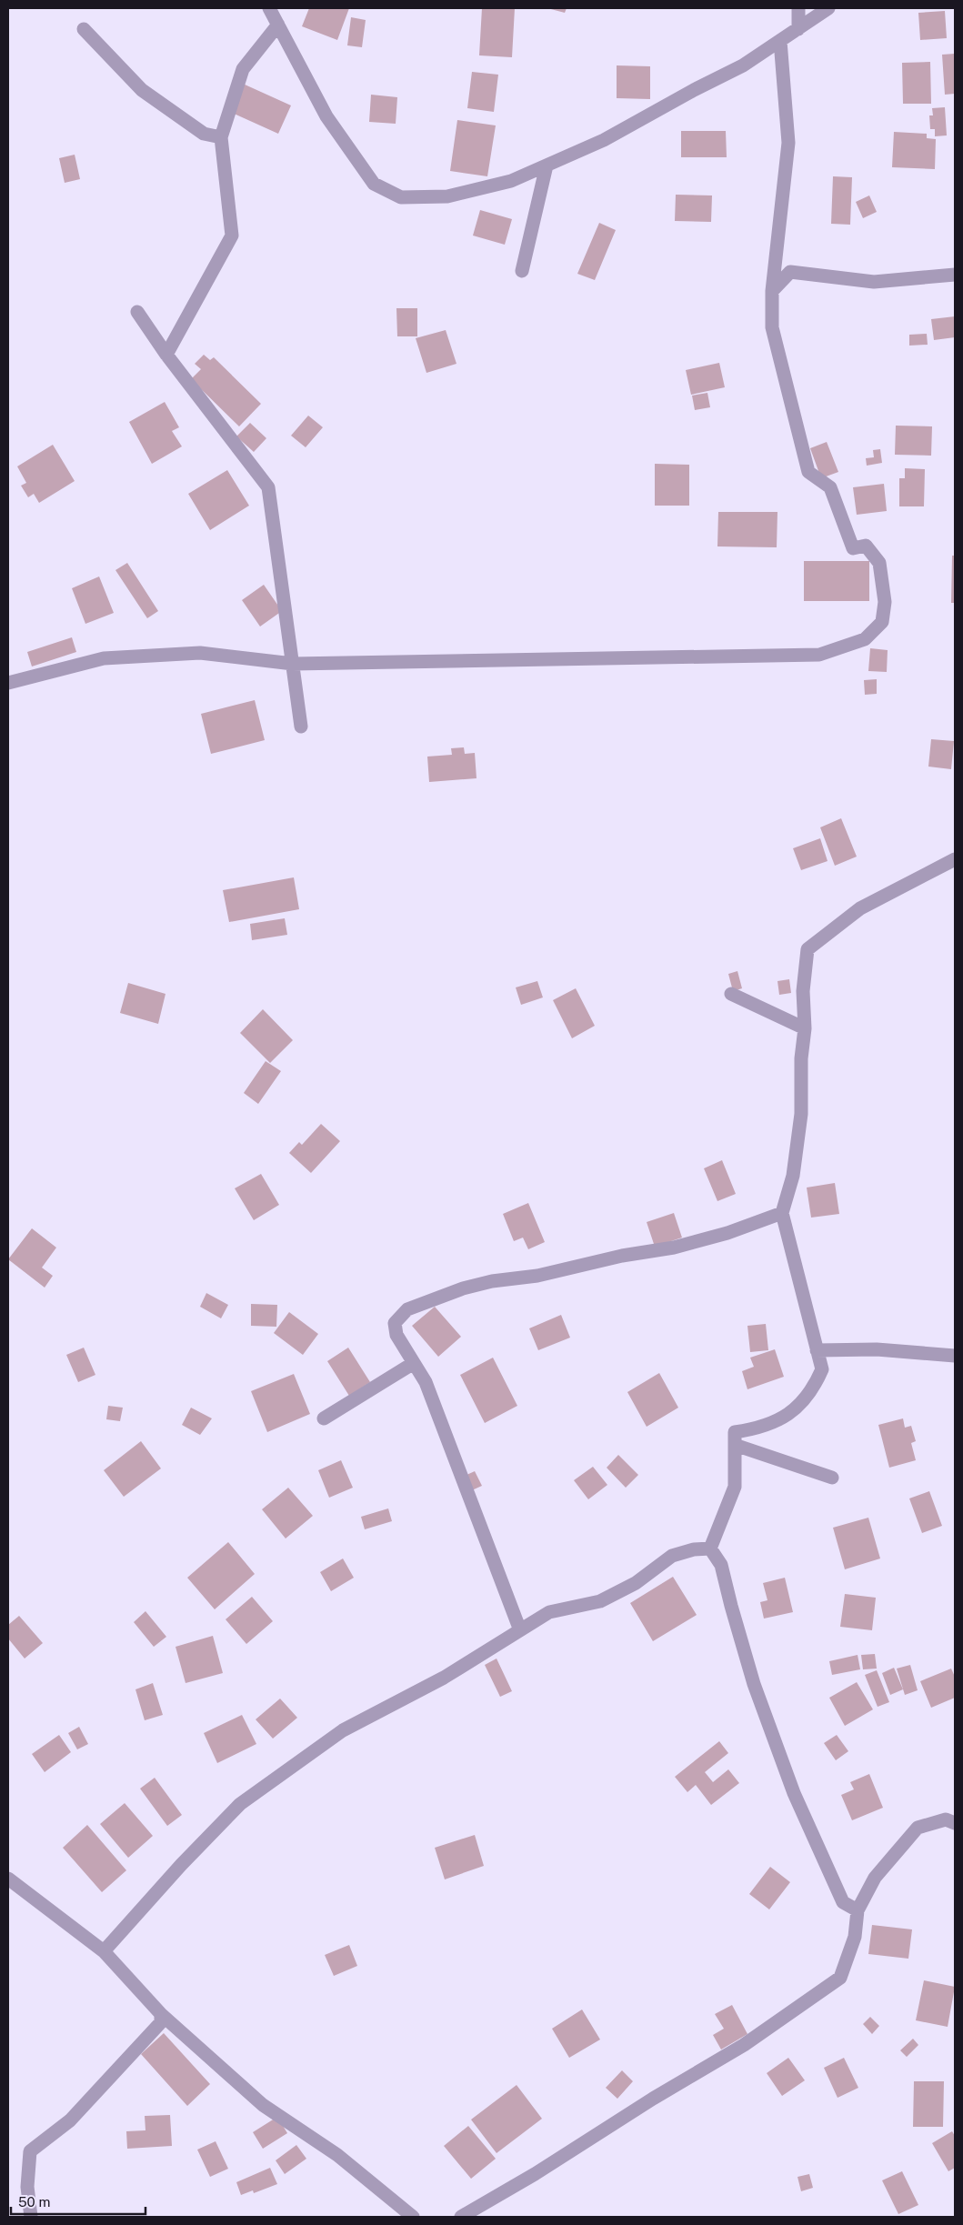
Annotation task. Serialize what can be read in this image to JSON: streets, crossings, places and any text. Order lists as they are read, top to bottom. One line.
{"scale_bar":"50 m"}
